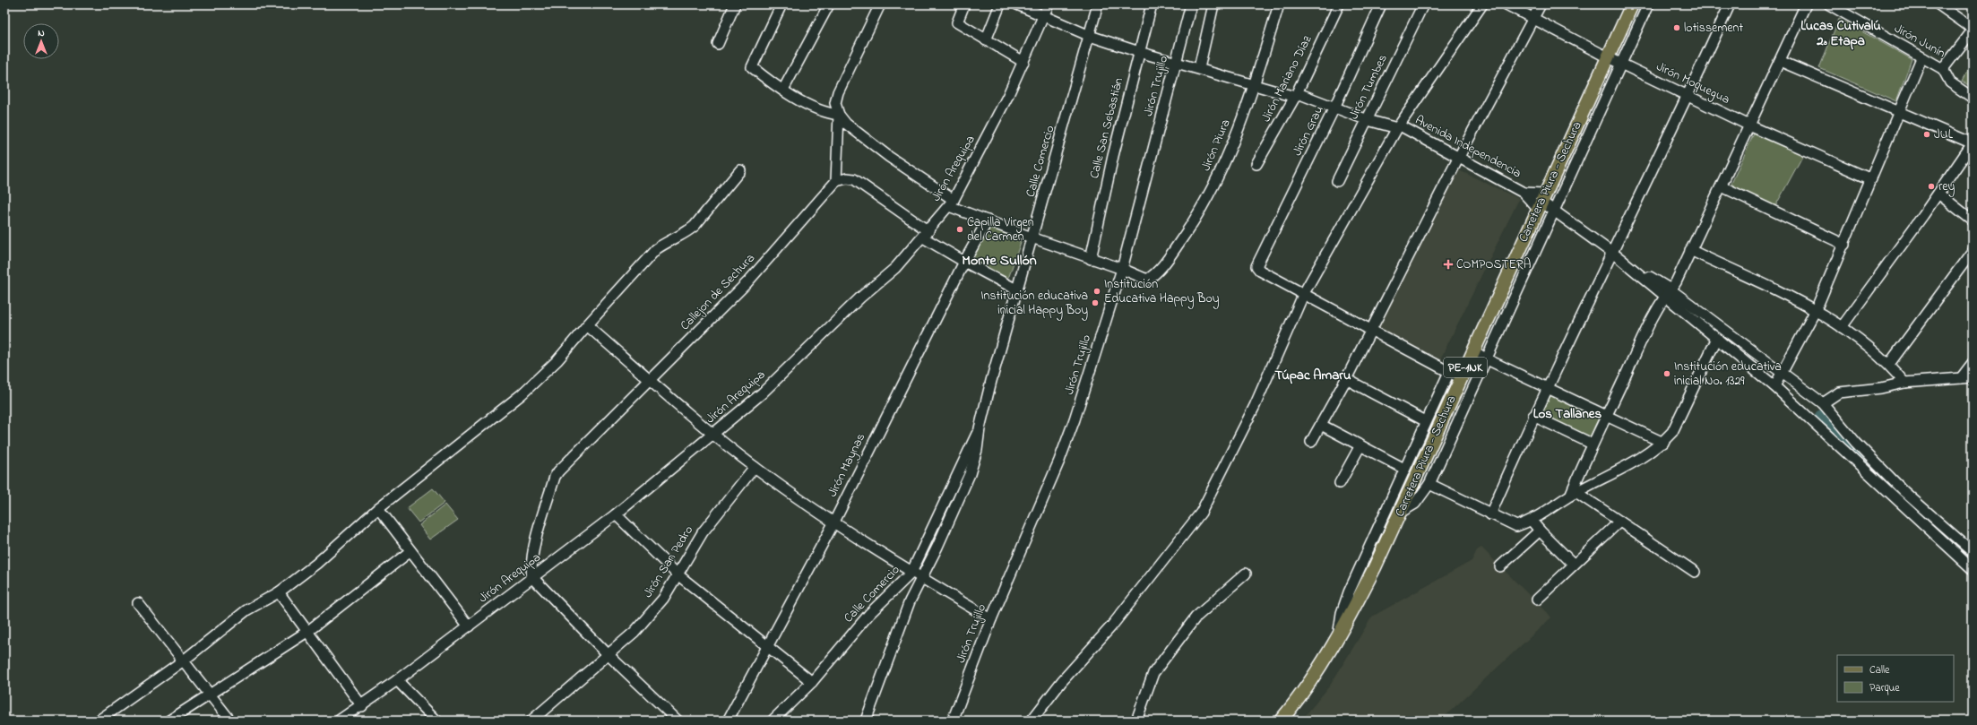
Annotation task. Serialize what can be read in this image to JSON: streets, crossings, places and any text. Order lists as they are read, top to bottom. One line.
{"streets":{"main road":["Carretera Piura - Sechura","PE-1NK"],"street":["Jirón Junín","Jirón Mariano Díaz","Jirón Moquegua","Jirón Trujillo","Jirón Tumbes","Calle San Sebastián","Jirón Grau","Jirón Piura","Avenida Independencia","Calle Comercio","Jirón Arequipa","Callejon de Sechura","Jirón Maynas","Jirón San Pedro"]},"crossings":[["Jirón Mariano Díaz","Avenida Independencia"],["Jirón Moquegua","Carretera Piura - Sechura"],["Jirón Trujillo","Jirón Piura"],["Jirón Trujillo","Avenida Independencia"],["Jirón Tumbes","Avenida Independencia"],["Calle San Sebastián","Avenida Independencia"],["Jirón Grau","Avenida Independencia"],["Jirón Piura","Avenida Independencia"],["Avenida Independencia","Calle Comercio"],["Avenida Independencia","Jirón Arequipa"],["Avenida Independencia","Carretera Piura - Sechura"],["Jirón Arequipa","Callejon de Sechura"]],"districts":["Lucas Cutivalú 2ª Etapa","Monte Sullón","Túpac Amaru","Los Tallanes"],"places":{"other":["lotissement","JUL","rey","Capilla Virgen del Carmen","Institución Educativa Happy Boy","Institución educativa inicial Happy Boy","Institución educativa inicial No. 1329"],"health":["COMPOSTERA"]},"legend":["Calle","Parque"],"north":"top"}
